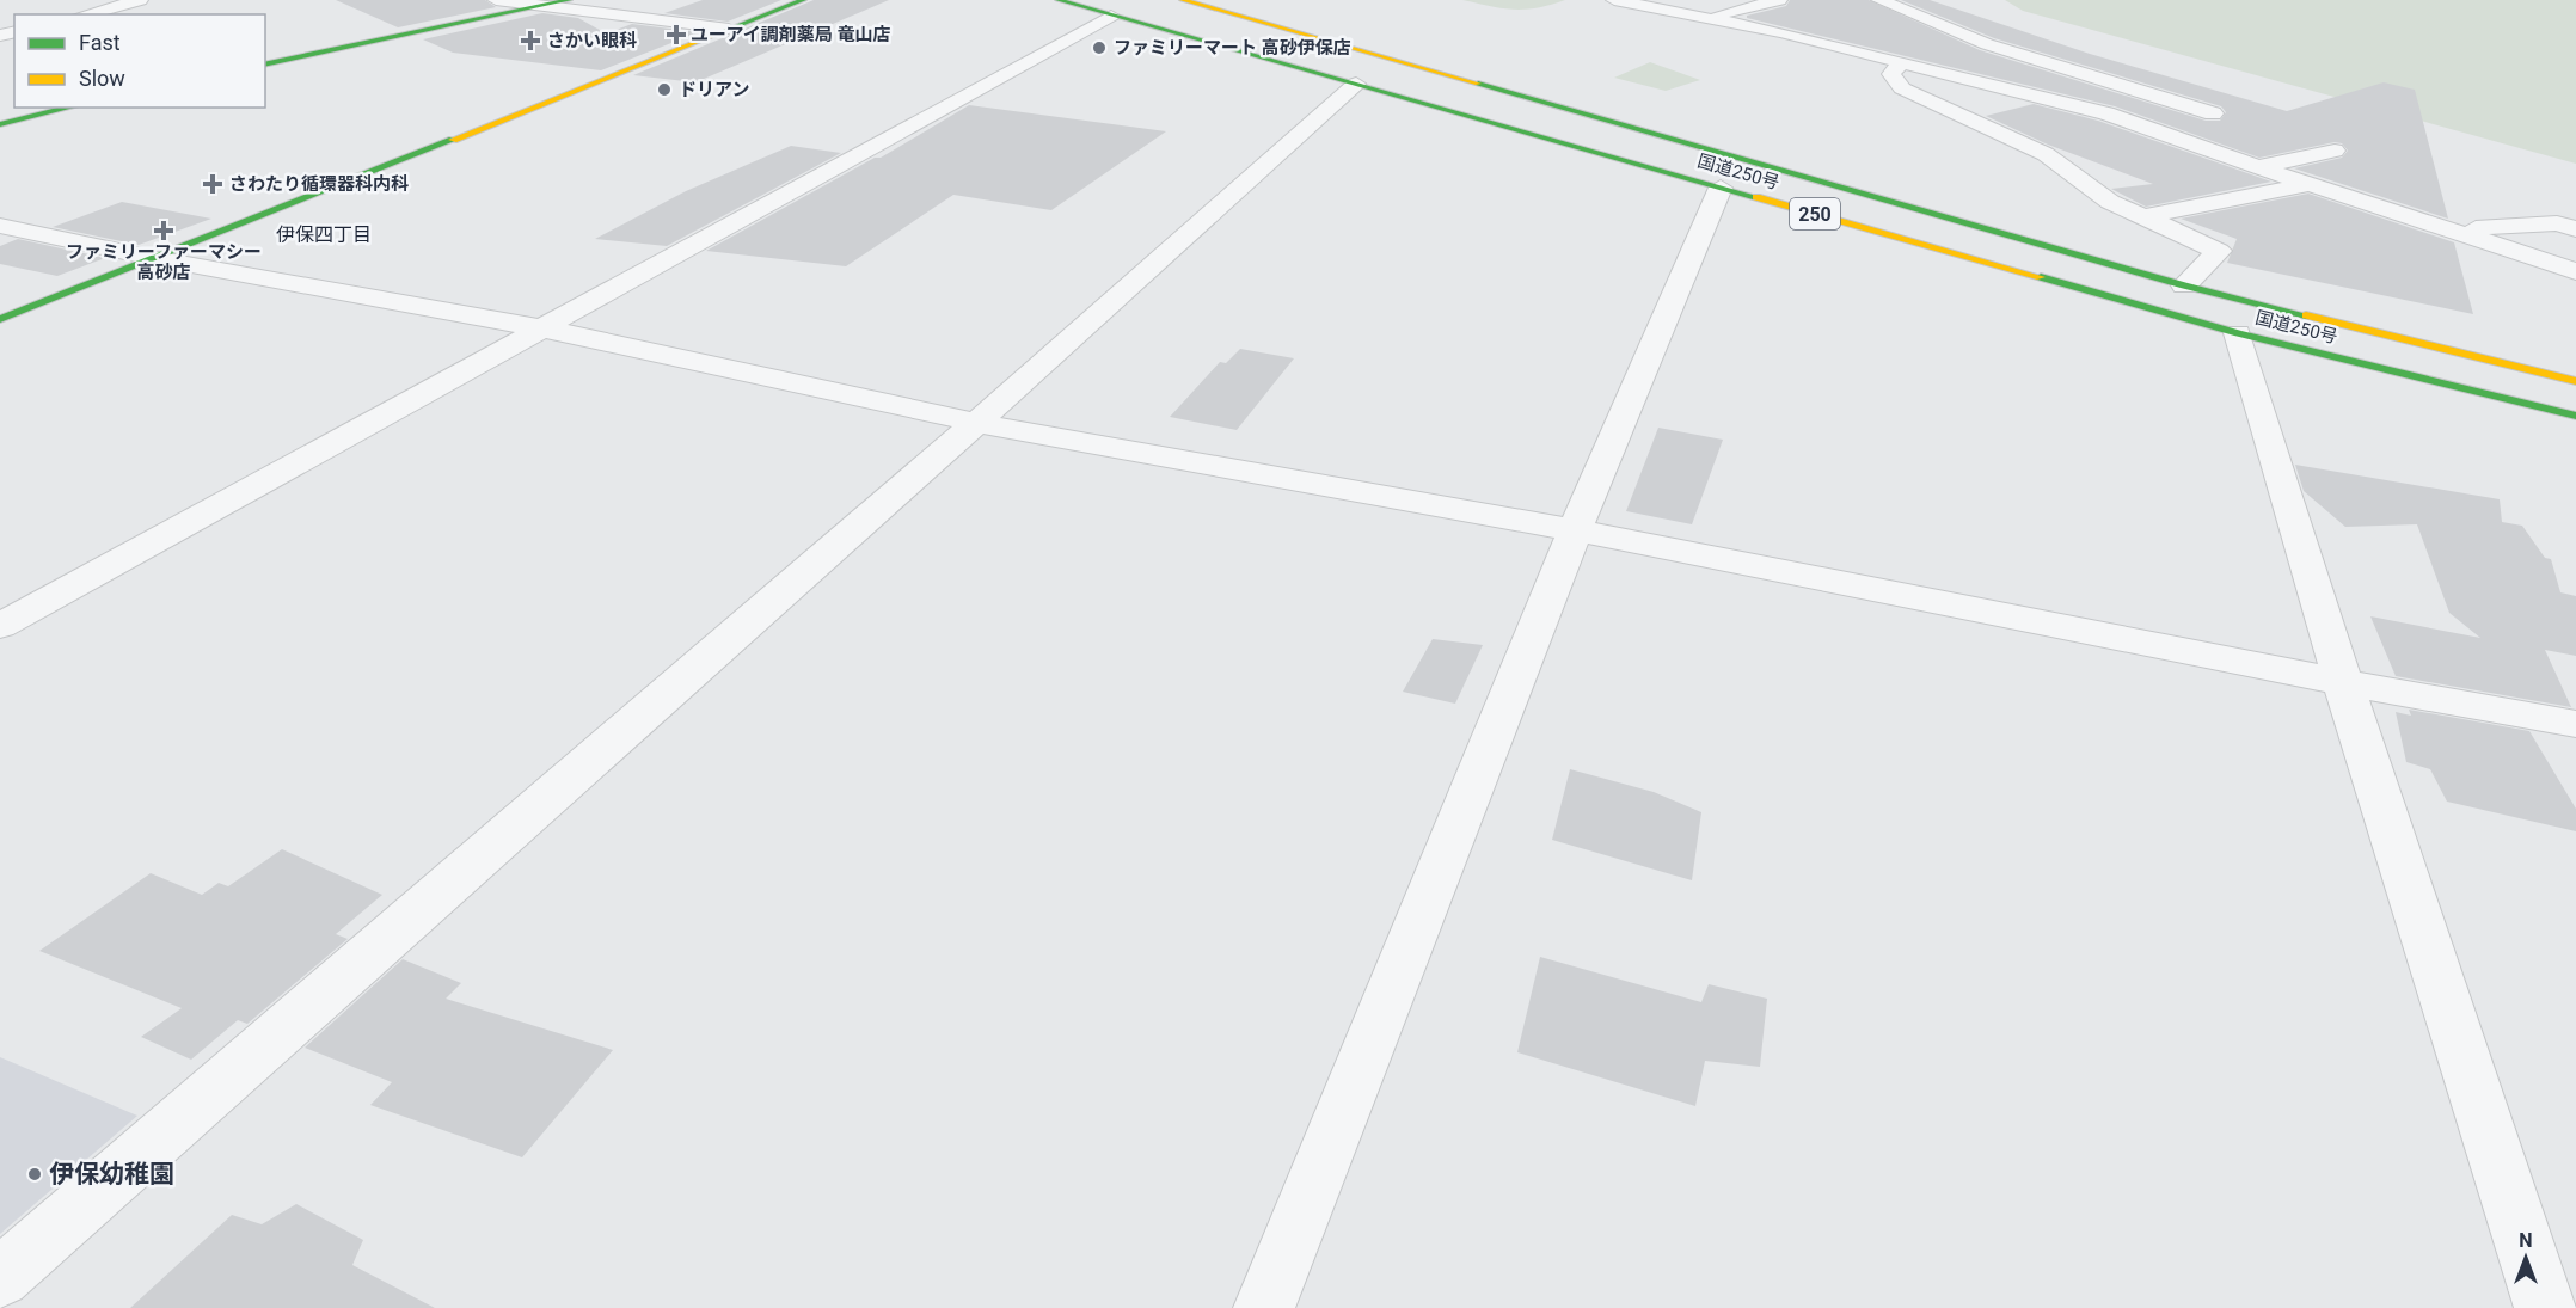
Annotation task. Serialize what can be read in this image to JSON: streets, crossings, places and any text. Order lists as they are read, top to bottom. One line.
{"streets":{"main road":["国道250号","250"]},"districts":["伊保四丁目"],"places":{"health":["ユーアイ調剤薬局 竜山店","さかい眼科","さわたり循環器科内科","ファミリーファーマシー 高砂店"],"other":["ファミリーマート 高砂伊保店","ドリアン","伊保幼稚園"]},"legend":["Fast","Slow"],"north":"top"}
